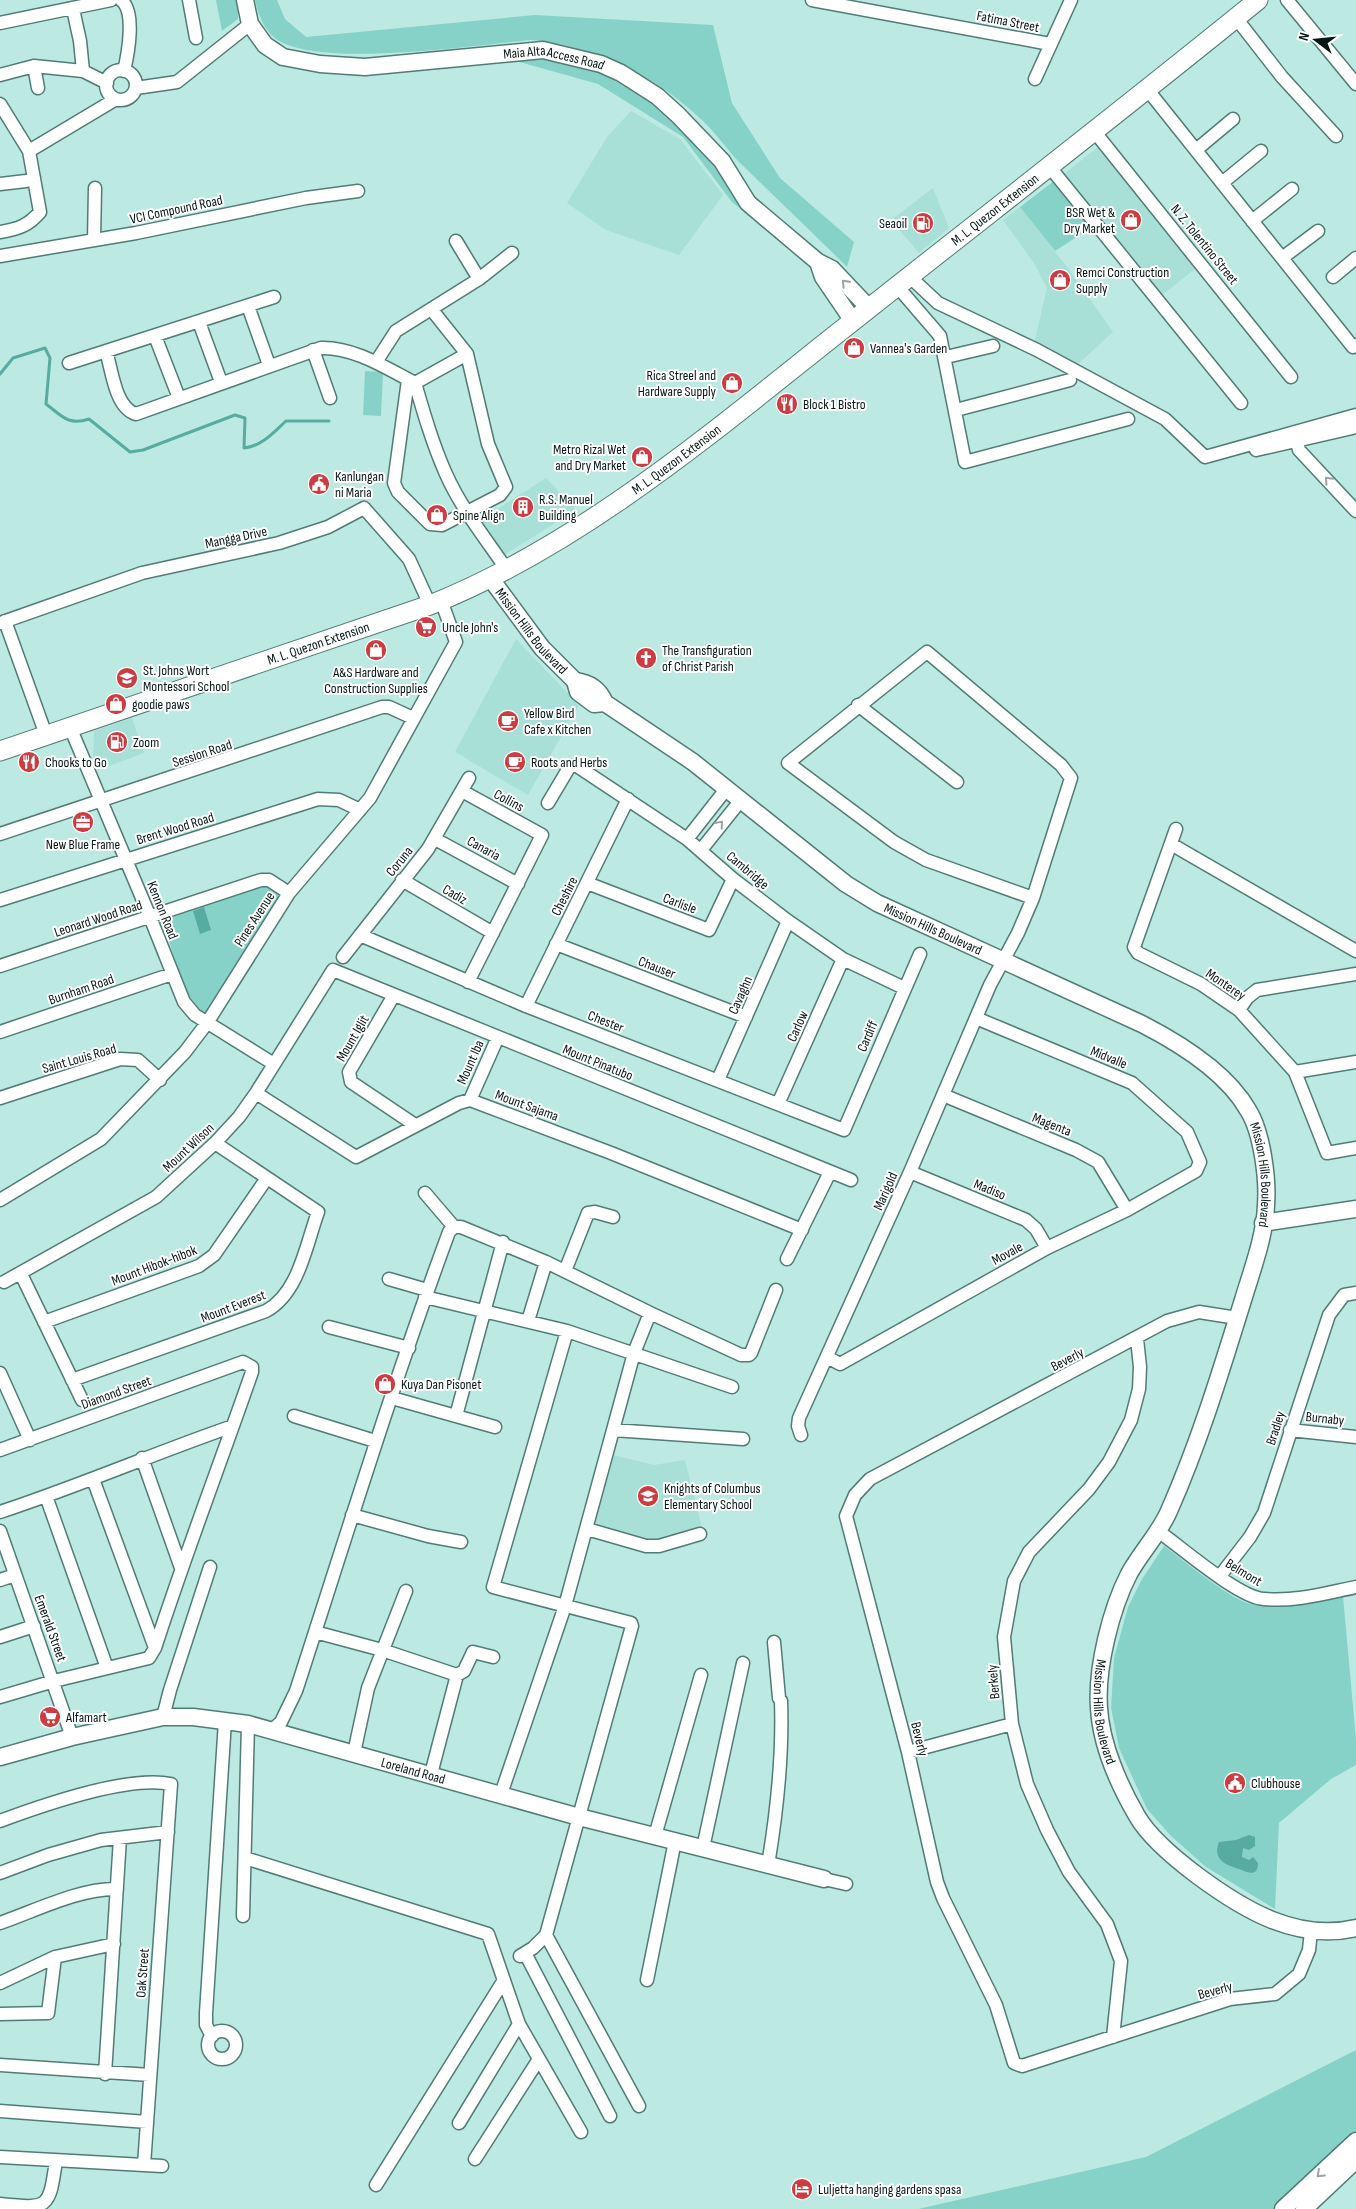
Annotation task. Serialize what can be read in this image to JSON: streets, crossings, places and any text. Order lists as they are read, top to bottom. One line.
{"streets":{"main road":["M. L. Quezon Extension"],"street":["Fatima Street","Maia Alta Access Road","VCI Compound Road","N. Z. Tolentino Street","Mangga Drive","Mission Hills Boulevard","Session Road","Collins","Brent Wood Road","Canaria","Coruna","Cambridge","Cadiz","Cheshire","Carlisle","Kennon Road","Leonard Wood Road","Pines Avenue","Chauser","Monterey","Burnham Road","Cavaghn","Chester","Carlow","Cardiff","Mount Iglit","Midvalle","Saint Louis Road","Mount Iba","Mount Pinatubo","Mount Sajama","Magenta","Mount Wilson","Madiso","Marigold","Movale","Mount Hibok-hibok","Mount Everest","Beverly","Diamond Street","Burnaby","Bradley","Belmont","Emerald Street","Berkely","Loreland Road","Oak Street"]},"crossings":[["Maia Alta Access Road","M. L. Quezon Extension"],["M. L. Quezon Extension","N. Z. Tolentino Street"],["M. L. Quezon Extension","Mangga Drive"],["M. L. Quezon Extension","Mission Hills Boulevard"],["M. L. Quezon Extension","Kennon Road"],["M. L. Quezon Extension","Pines Avenue"],["Mangga Drive","Pines Avenue"],["Mission Hills Boulevard","Marigold"],["Mission Hills Boulevard","Beverly"],["Mission Hills Boulevard","Belmont"],["Session Road","Kennon Road"],["Session Road","Pines Avenue"],["Collins","Canaria"],["Collins","Coruna"],["Brent Wood Road","Kennon Road"],["Brent Wood Road","Pines Avenue"],["Canaria","Coruna"],["Coruna","Cadiz"],["Coruna","Chester"],["Cambridge","Cheshire"],["Cambridge","Carlisle"],["Cambridge","Cavaghn"],["Cambridge","Carlow"],["Cambridge","Cardiff"],["Cheshire","Carlisle"],["Cheshire","Chauser"],["Cheshire","Chester"],["Kennon Road","Leonard Wood Road"],["Kennon Road","Pines Avenue"],["Kennon Road","Burnham Road"],["Kennon Road","Mount Wilson"],["Leonard Wood Road","Pines Avenue"],["Pines Avenue","Saint Louis Road"],["Chauser","Cavaghn"],["Cavaghn","Chester"],["Chester","Carlow"],["Chester","Cardiff"],["Mount Iglit","Mount Pinatubo"],["Midvalle","Marigold"],["Midvalle","Movale"],["Mount Iba","Mount Pinatubo"],["Mount Iba","Mount Sajama"],["Mount Pinatubo","Mount Wilson"],["Magenta","Marigold"],["Magenta","Movale"],["Mount Wilson","Mount Everest"],["Madiso","Marigold"],["Madiso","Movale"],["Marigold","Movale"],["Mount Hibok-hibok","Mount Everest"],["Beverly","Berkely"],["Burnaby","Bradley"],["Bradley","Belmont"],["Emerald Street","Loreland Road"]],"places":{"shop":["BSR Wet & Dry Market","Remci Construction Supply","Vannea's Garden","Rica Streel and Hardware Supply","Metro Rizal Wet and Dry Market","Spine Align","A&S Hardware and Construction Supplies","goodie paws","Kuya Dan Pisonet"],"fuel station":["Seaoil","Zoom"],"restaurant":["Block 1 Bistro","Chooks to Go"],"public building":["Kanlungan ni Maria","Clubhouse"],"building":["R.S. Manuel Building"],"supermarket":["Uncle John's","Alfamart"],"church":["The Transfiguration of Christ Parish"],"school or university":["St. Johns Wort Montessori School","Knights of Columbus Elementary School"],"cafe":["Yellow Bird Cafe x Kitchen","Roots and Herbs"],"office":["New Blue Frame"],"hotel":["Luljetta hanging gardens spasa"]},"north":"left"}
